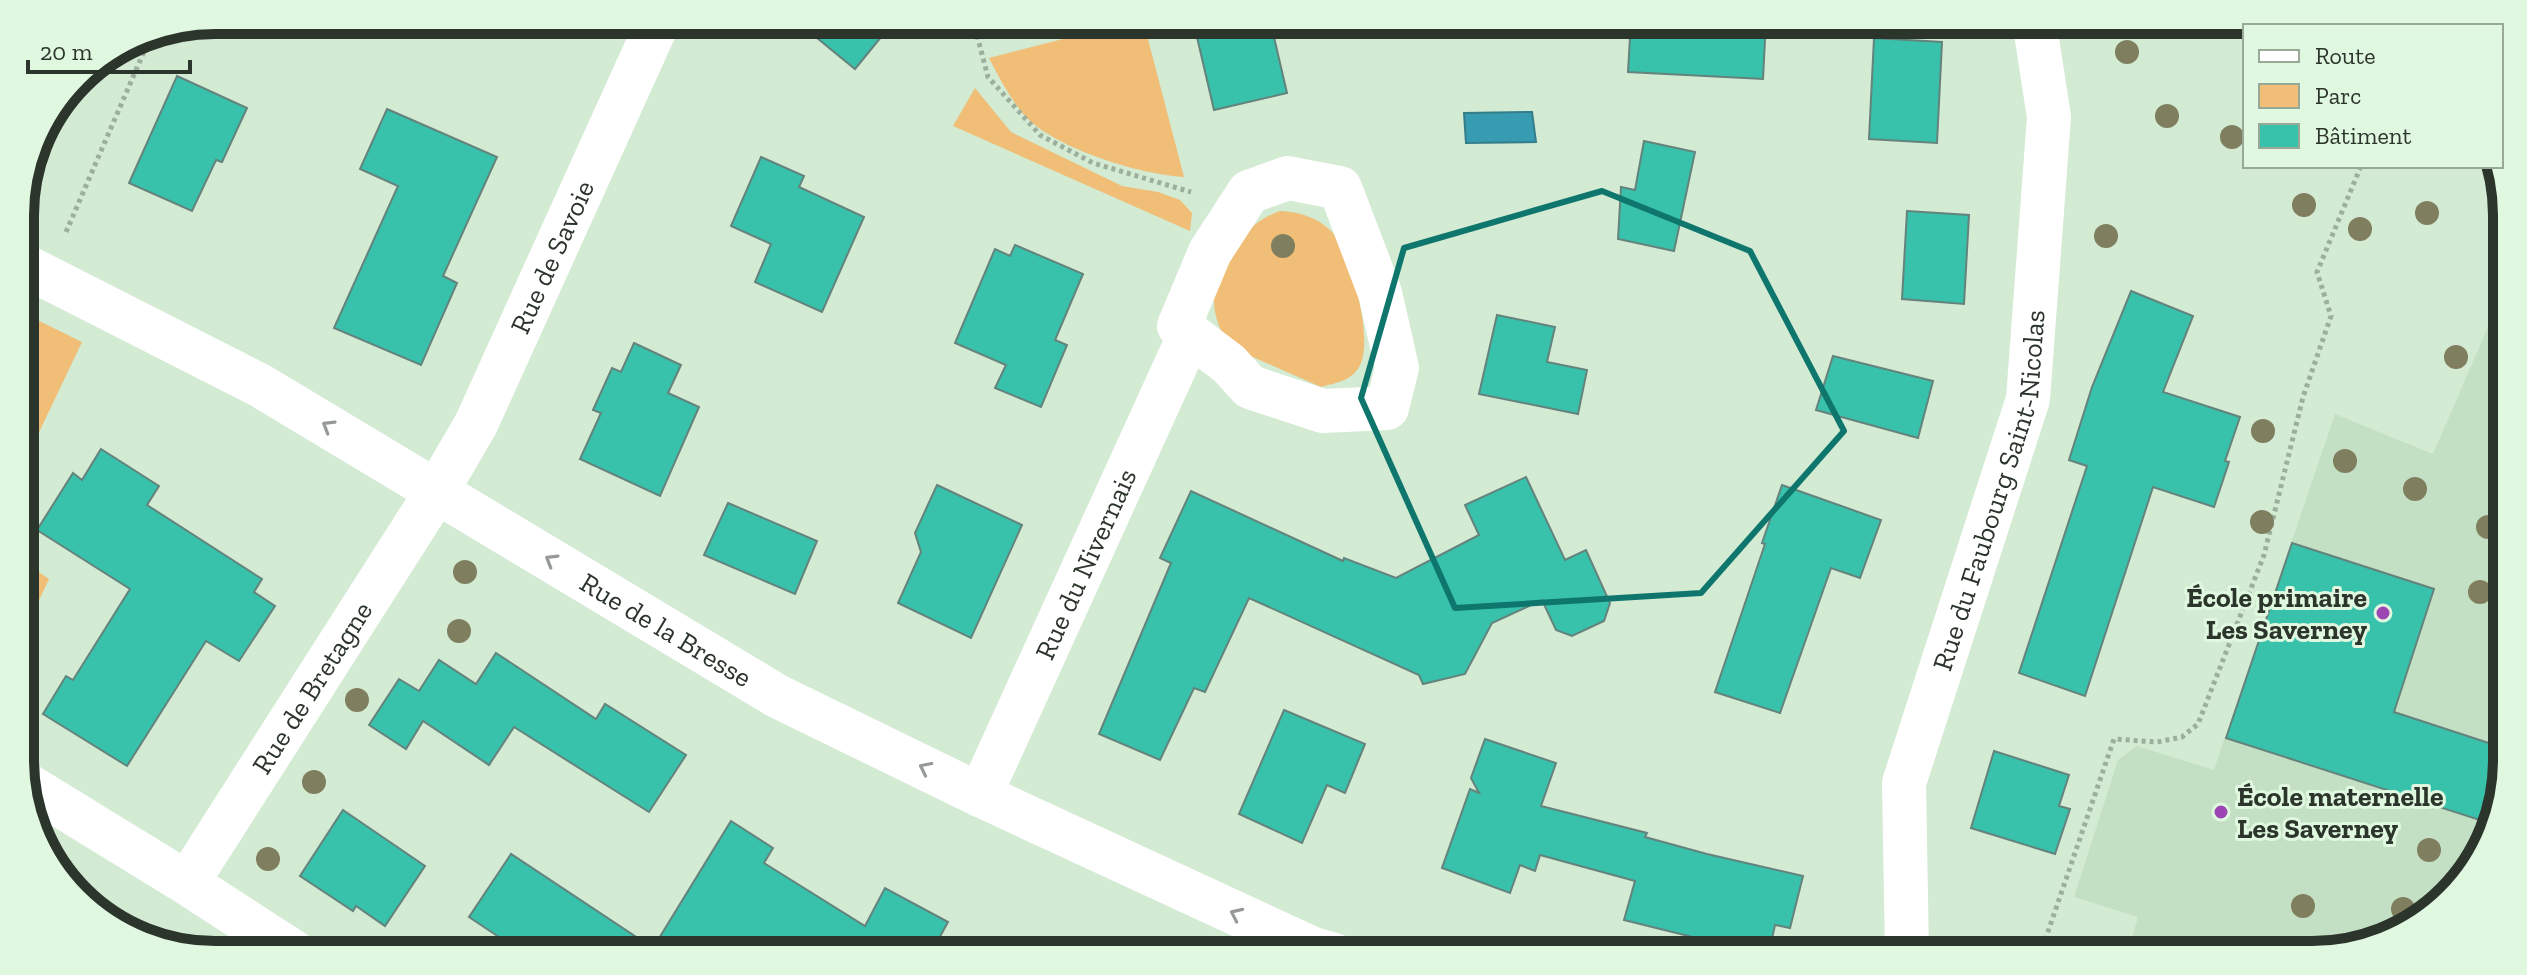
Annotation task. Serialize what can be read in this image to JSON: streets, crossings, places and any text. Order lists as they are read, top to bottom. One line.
{"streets":{"street":["Rue de Savoie","Rue du Faubourg Saint-Nicolas","Rue du Nivernais","Rue de la Bresse","Rue de Bretagne"]},"crossings":[["Rue de Savoie","Rue de la Bresse"],["Rue de Savoie","Rue de Bretagne"],["Rue du Nivernais","Rue de la Bresse"],["Rue de la Bresse","Rue de Bretagne"]],"one_way":["Rue de la Bresse"],"places":["École primaire Les Saverney","École maternelle Les Saverney"],"legend":["Route","Parc","Bâtiment"],"scale_bar":"20 m"}
